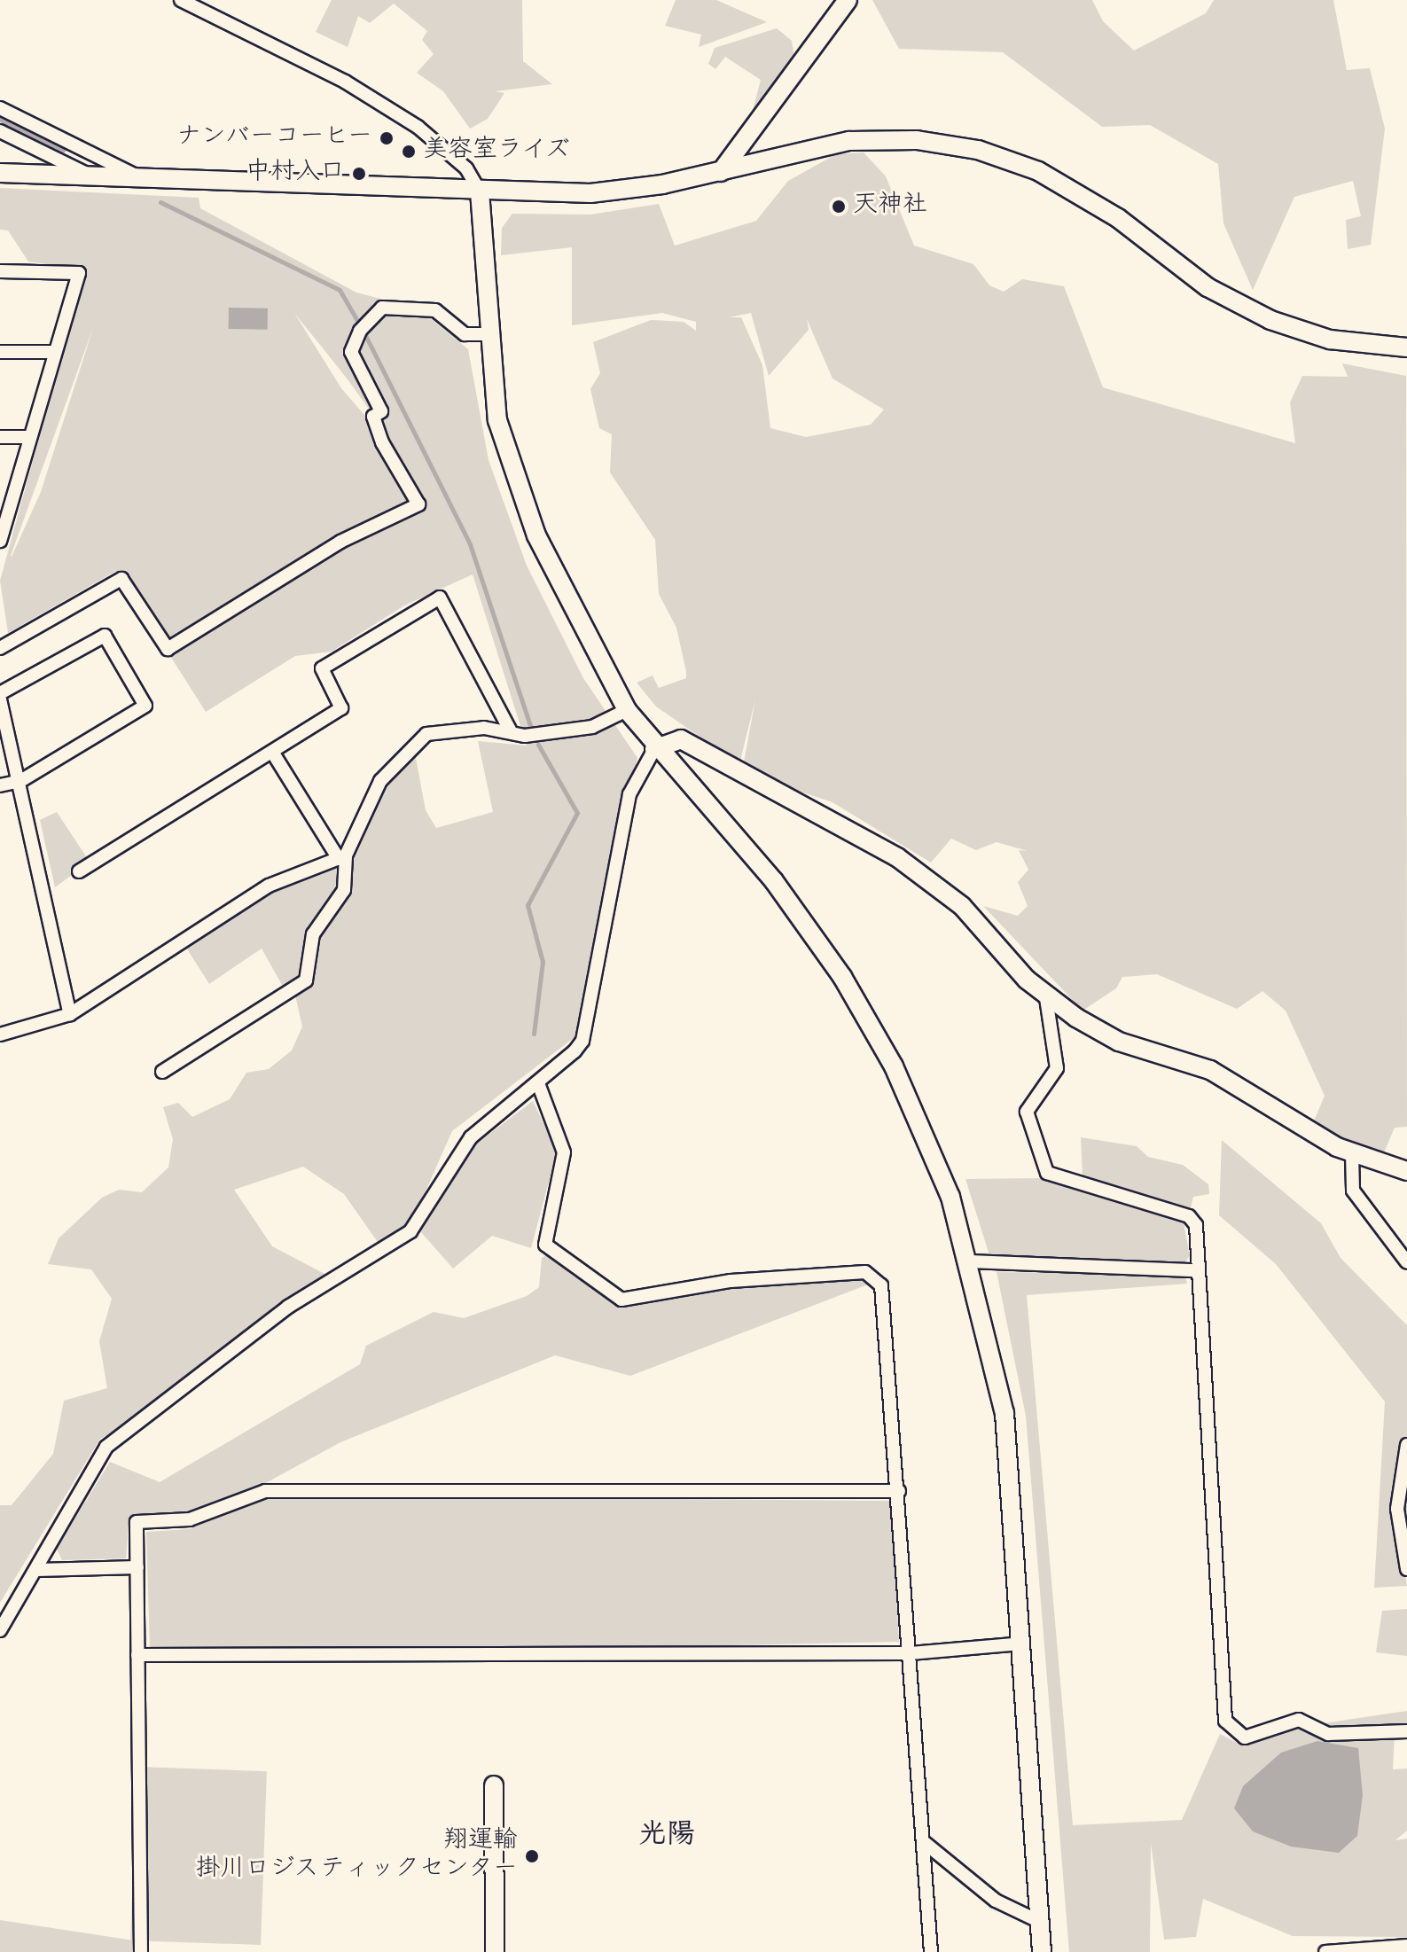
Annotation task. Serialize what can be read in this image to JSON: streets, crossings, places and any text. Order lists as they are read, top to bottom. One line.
{"districts":["光陽"],"places":["ナンバーコーヒー","美容室ライズ","中村入口","天神社","翔運輸 掛川ロジスティックセンター"]}
